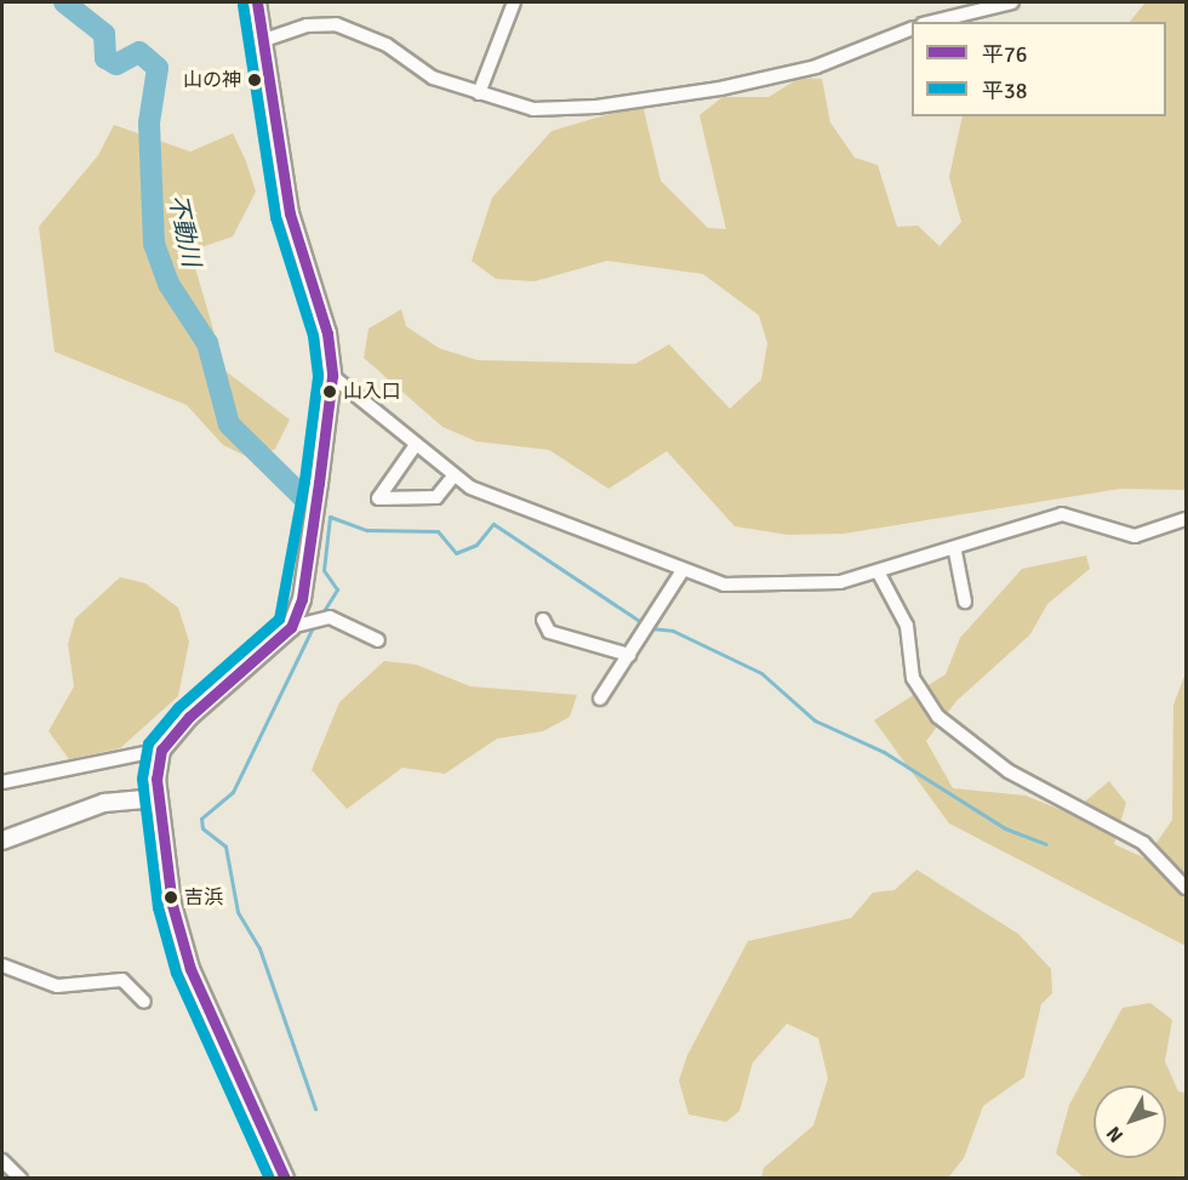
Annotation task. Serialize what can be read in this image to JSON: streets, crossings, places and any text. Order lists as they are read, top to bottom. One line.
{"water":["不動川"],"places":["山の神","山入口","吉浜"],"lines":["transit line 平76","transit line 平38"],"legend":["平76","平38"],"north":"bottom left"}
